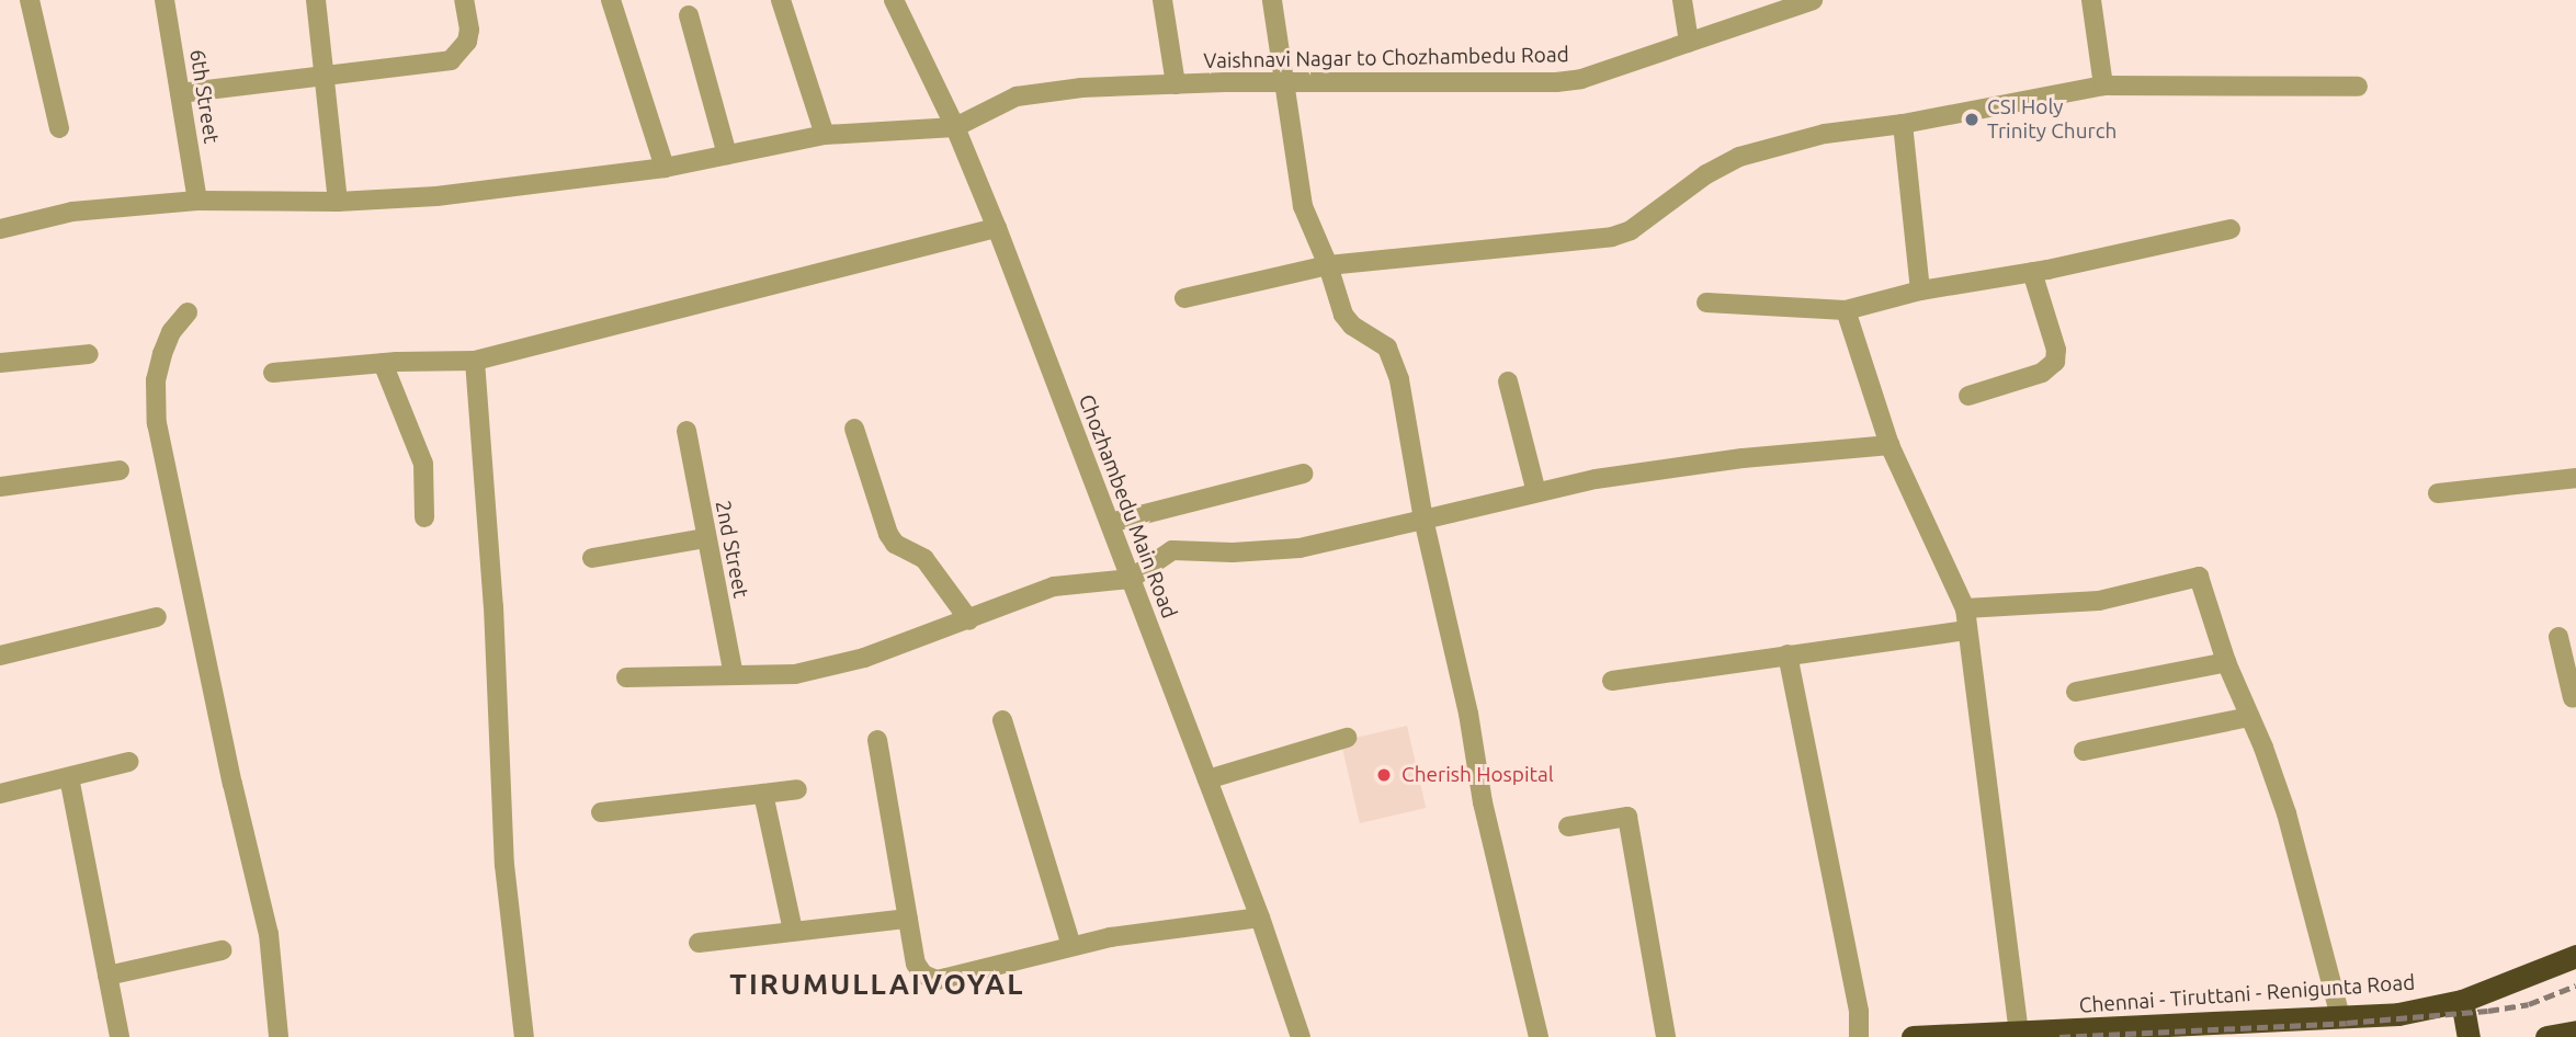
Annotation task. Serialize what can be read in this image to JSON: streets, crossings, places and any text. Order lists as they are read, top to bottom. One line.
{"streets":{"highway":["Chennai - Tiruttani - Renigunta Road"],"street":["Vaishnavi Nagar to Chozhambedu Road","6th Street","Chozhambedu Main Road","2nd Street"]},"crossings":[["Vaishnavi Nagar to Chozhambedu Road","Chozhambedu Main Road"]],"districts":["TIRUMULLAIVOYAL"],"places":["CSI Holy Trinity Church","Cherish Hospital"]}
